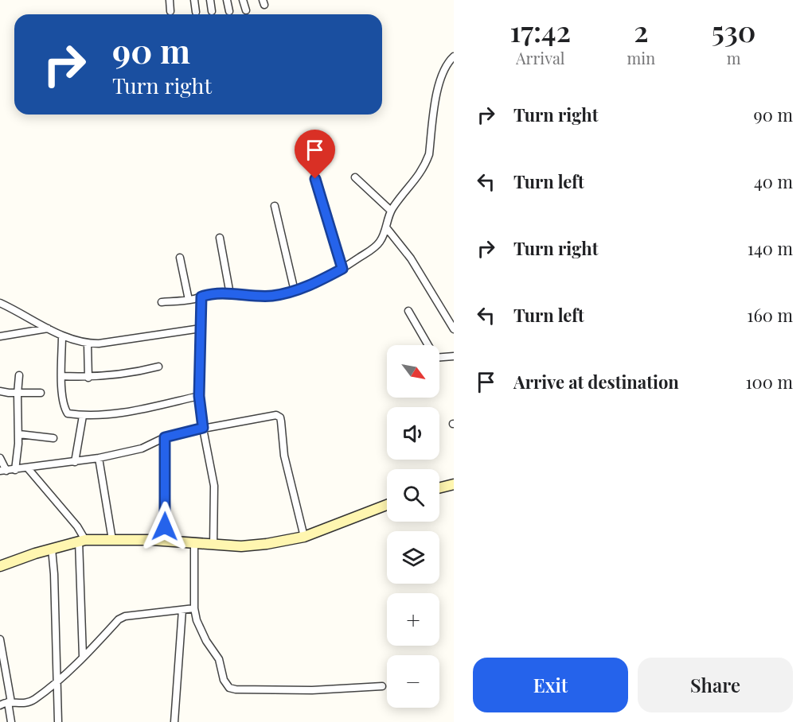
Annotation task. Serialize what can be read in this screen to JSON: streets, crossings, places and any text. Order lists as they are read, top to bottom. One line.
{"north":"bottom right","page":{"eta":["17:42","Arrival","2","min","530","m"],"turn":["90 m","Turn right"],"list":[{"name":"Turn right","value":"90 m"},{"name":"Turn left","value":"40 m"},{"name":"Turn right","value":"140 m"},{"name":"Turn left","value":"160 m"},{"name":"Arrive at destination","value":"100 m"}],"map_buttons":["+","−"],"buttons":["Exit","Share"]}}
